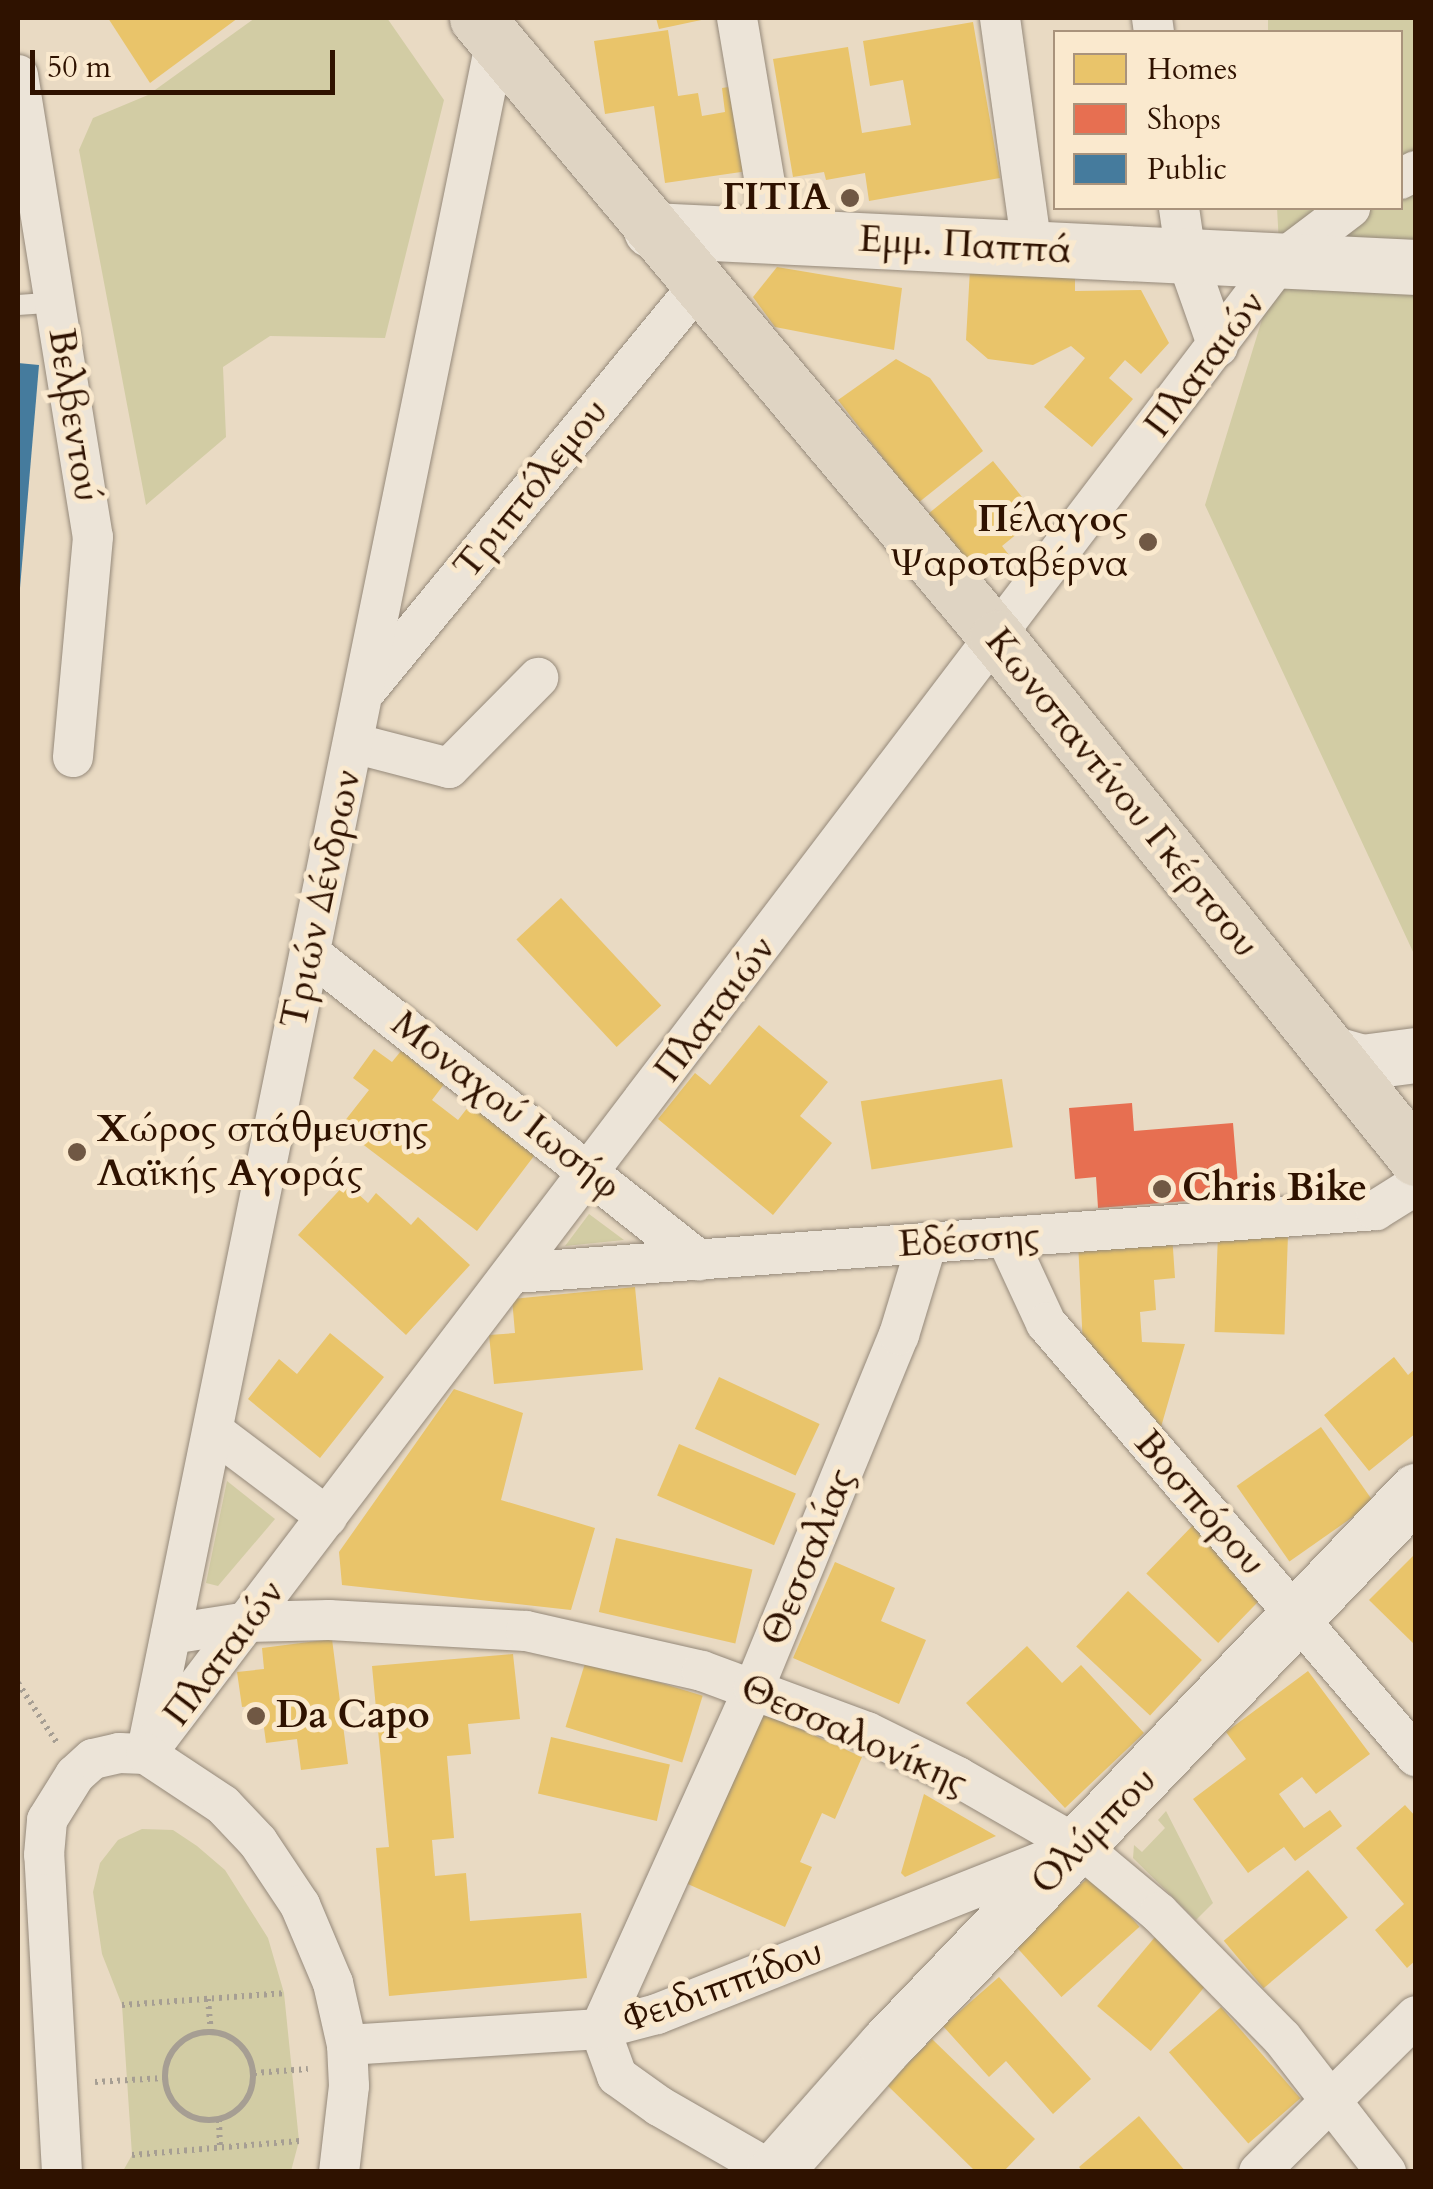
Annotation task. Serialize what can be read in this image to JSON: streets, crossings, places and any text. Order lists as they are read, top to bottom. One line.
{"streets":{"main road":["Κωνσταντίνου Γκέρτσου"],"street":["Εμμ. Παππά","Πλαταιών","Βελβεντού","Τριπτόλεμου","Τριών Δένδρων","Μοναχού Ιωσήφ","Εδέσσης","Βοσπόρου","Θεσσαλίας","Θεσσαλονίκης","Ολύμπου","Φειδιππίδου"]},"crossings":[["Εμμ. Παππά","Πλαταιών"],["Εμμ. Παππά","Κωνσταντίνου Γκέρτσου"],["Πλαταιών","Κωνσταντίνου Γκέρτσου"],["Πλαταιών","Τριών Δένδρων"],["Πλαταιών","Μοναχού Ιωσήφ"],["Πλαταιών","Εδέσσης"],["Πλαταιών","Θεσσαλονίκης"],["Τριπτόλεμου","Κωνσταντίνου Γκέρτσου"],["Τριπτόλεμου","Τριών Δένδρων"],["Κωνσταντίνου Γκέρτσου","Τριών Δένδρων"],["Τριών Δένδρων","Μοναχού Ιωσήφ"],["Τριών Δένδρων","Θεσσαλονίκης"],["Μοναχού Ιωσήφ","Εδέσσης"],["Εδέσσης","Βοσπόρου"],["Εδέσσης","Θεσσαλίας"],["Βοσπόρου","Ολύμπου"],["Θεσσαλίας","Θεσσαλονίκης"],["Θεσσαλίας","Φειδιππίδου"],["Θεσσαλονίκης","Ολύμπου"],["Θεσσαλονίκης","Φειδιππίδου"],["Ολύμπου","Φειδιππίδου"]],"places":["ΓΙΤΙΑ","Πέλαγος Ψαροταβέρνα","Χώρος στάθμευσης Λαϊκής Αγοράς","Chris Bike","Da Capo"],"legend":["Homes","Shops","Public"],"scale_bar":"50 m"}
